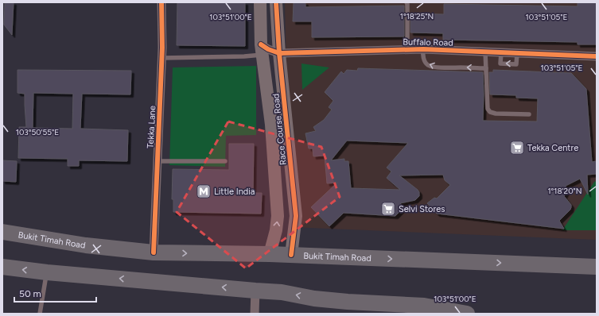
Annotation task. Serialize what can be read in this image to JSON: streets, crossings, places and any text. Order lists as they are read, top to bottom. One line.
{"streets":{"highway":["Bukit Timah Road"],"street":["Buffalo Road","Tekka Lane","Race Course Road"]},"crossings":[["Buffalo Road","Race Course Road"],["Tekka Lane","Bukit Timah Road"],["Race Course Road","Bukit Timah Road"]],"places":{"supermarket":["Tekka Centre","Selvi Stores"],"metro station":["Little India"]},"scale_bar":"50 m","coordinates":["1°18'25\"N","103°51'00\"E","103°51'05\"E","103°50'55\"E","1°18'20\"N"]}
